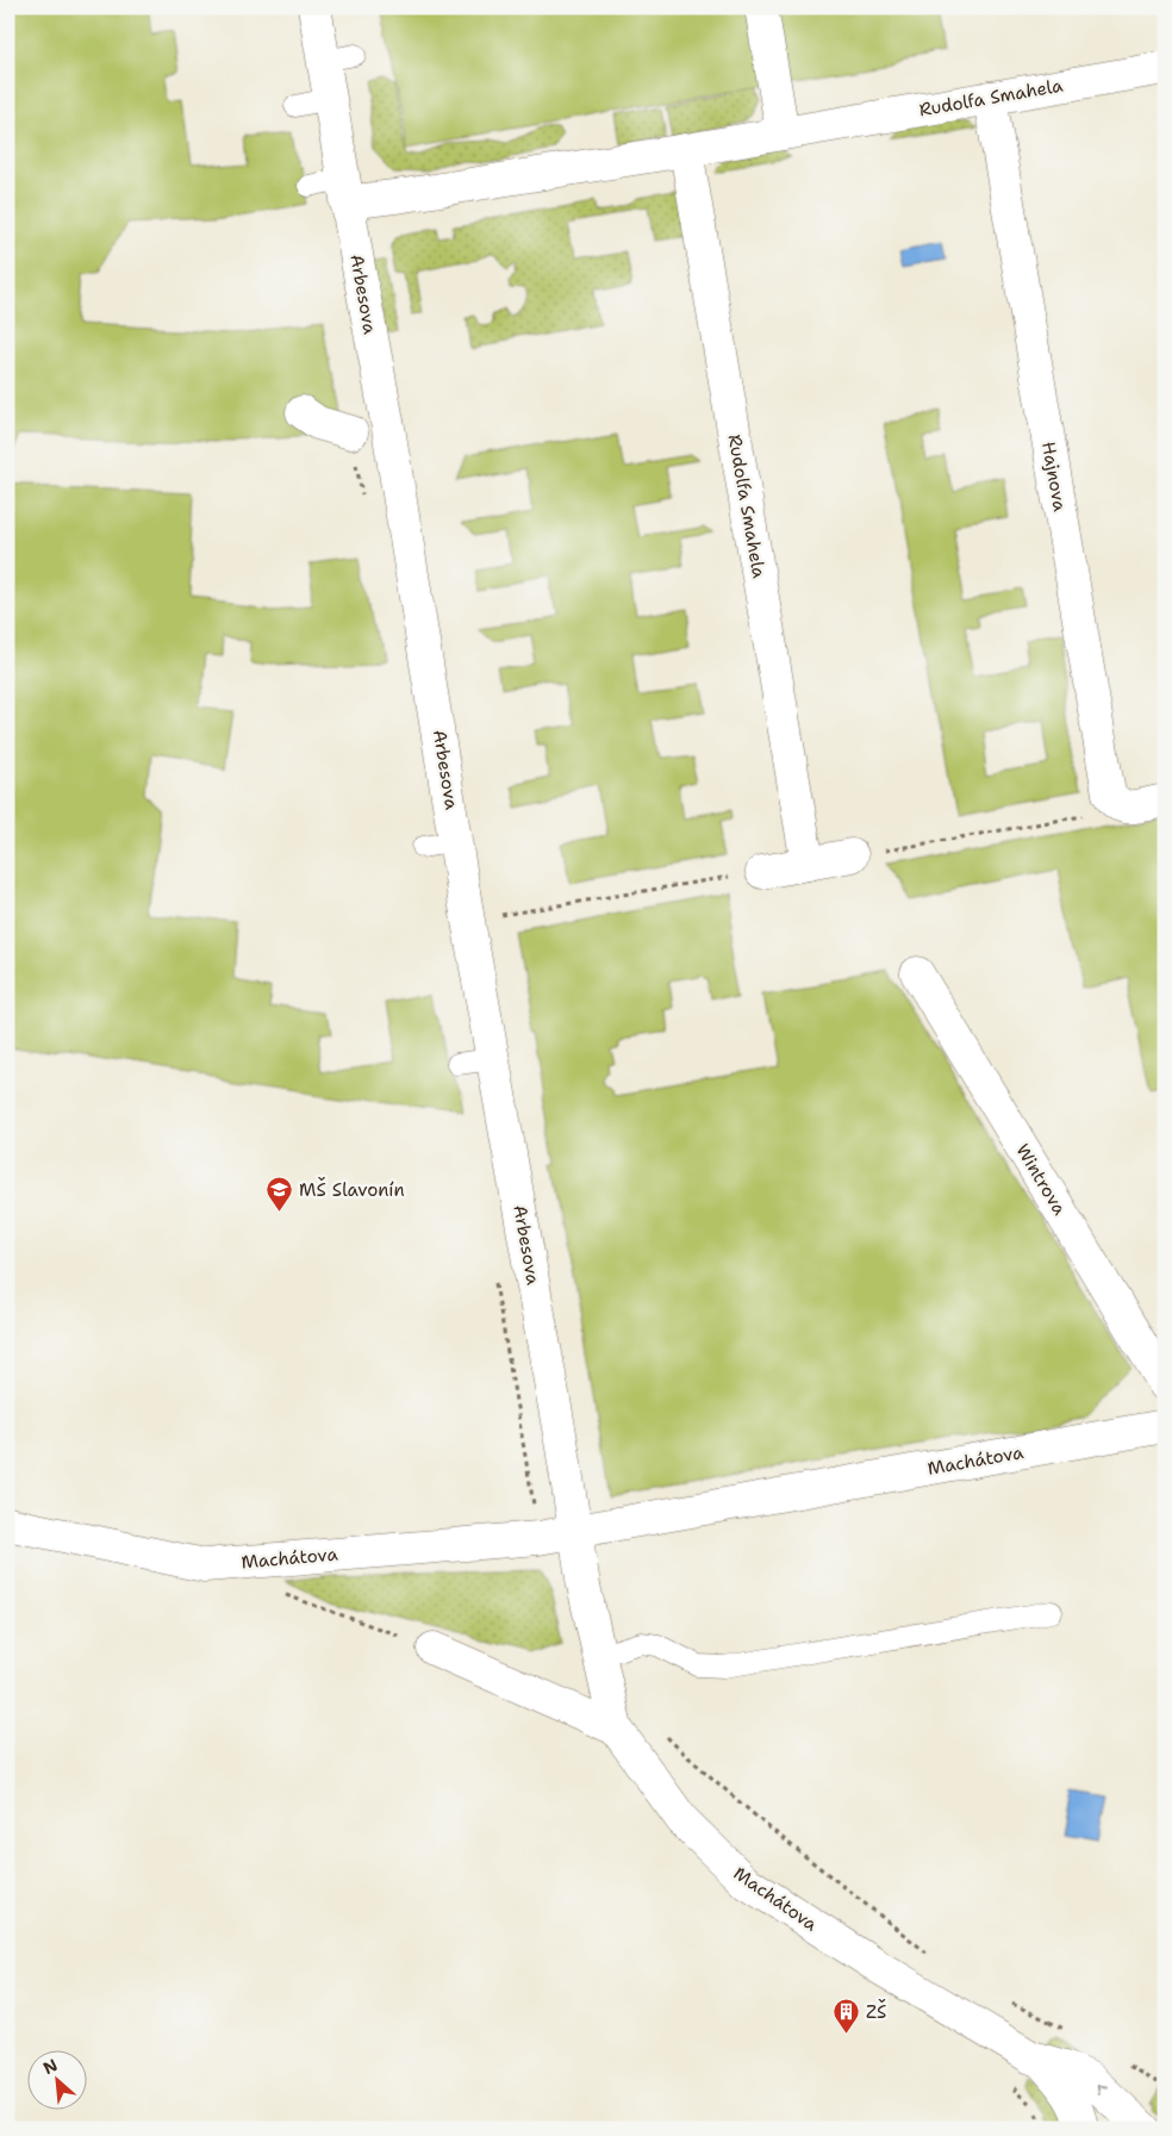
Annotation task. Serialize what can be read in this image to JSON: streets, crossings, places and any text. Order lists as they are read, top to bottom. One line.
{"streets":{"street":["Rudolfa Smahela","Arbesova","Hajnova","Wintrova","Machátova"]},"crossings":[["Rudolfa Smahela","Arbesova"],["Rudolfa Smahela","Hajnova"],["Arbesova","Machátova"]],"places":{"school or university":["MŠ Slavonín"],"building":["ZŠ"]},"north":"top left"}
